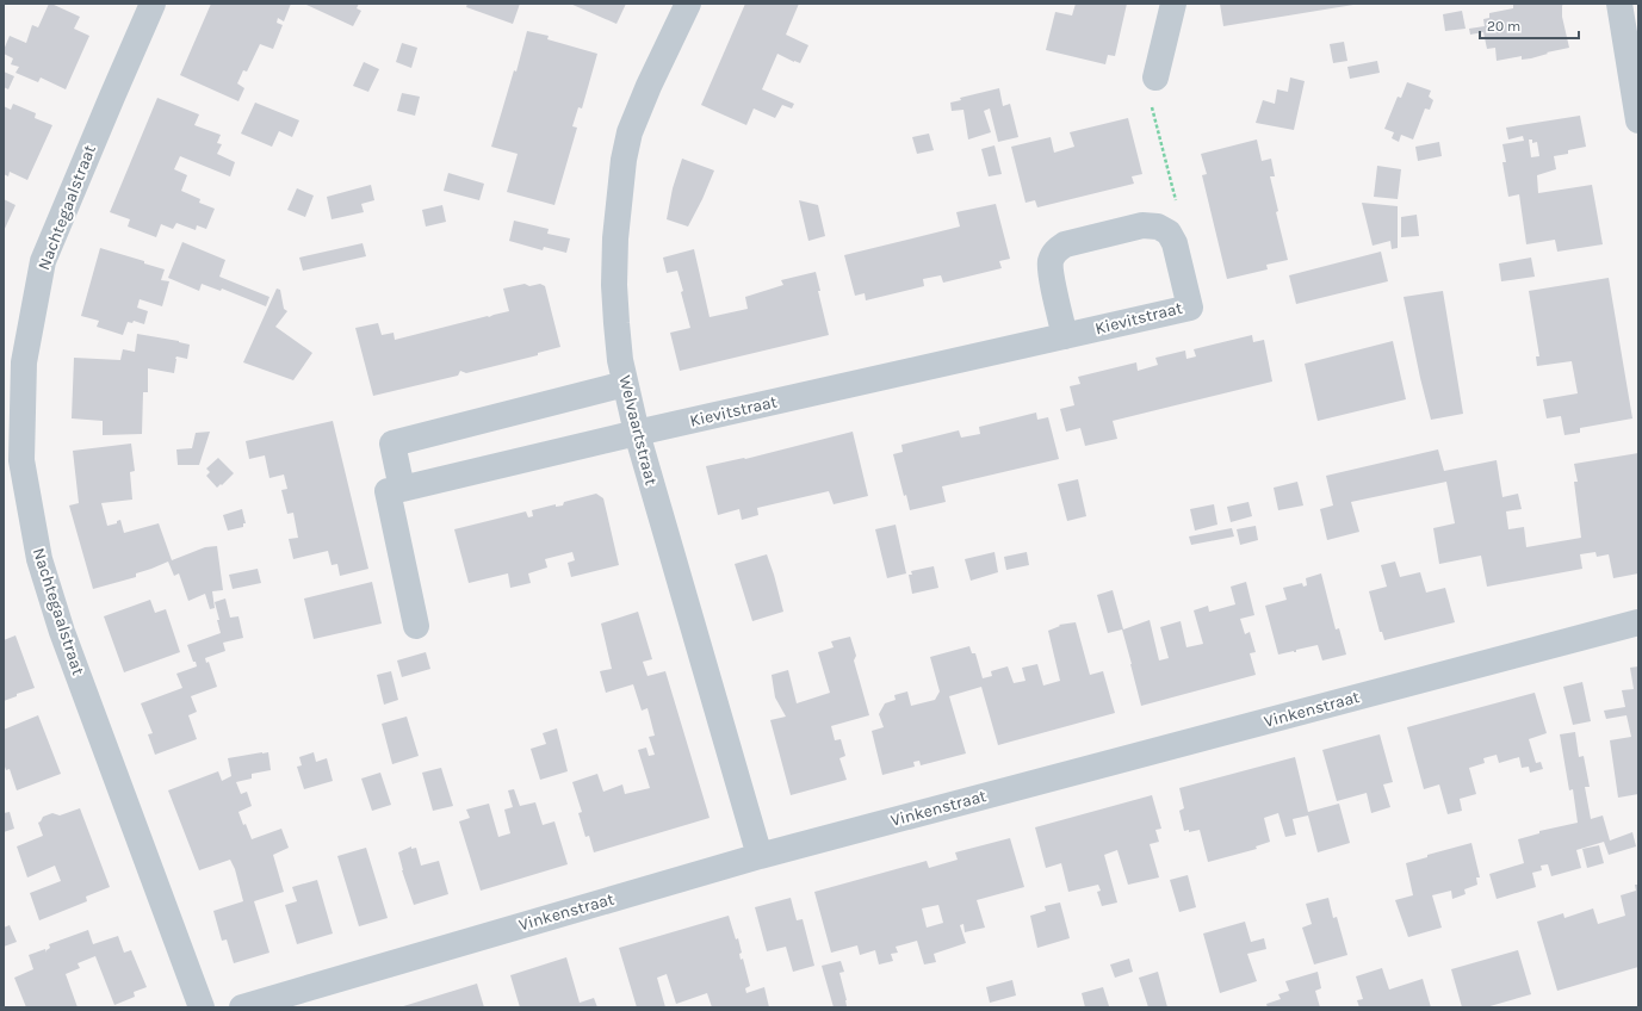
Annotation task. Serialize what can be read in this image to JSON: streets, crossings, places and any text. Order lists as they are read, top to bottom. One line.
{"streets":{"street":["Nachtegaalstraat","Kievitstraat","Welvaartstraat","Vinkenstraat"]},"crossings":[["Kievitstraat","Welvaartstraat"],["Welvaartstraat","Vinkenstraat"]],"scale_bar":"20 m"}
